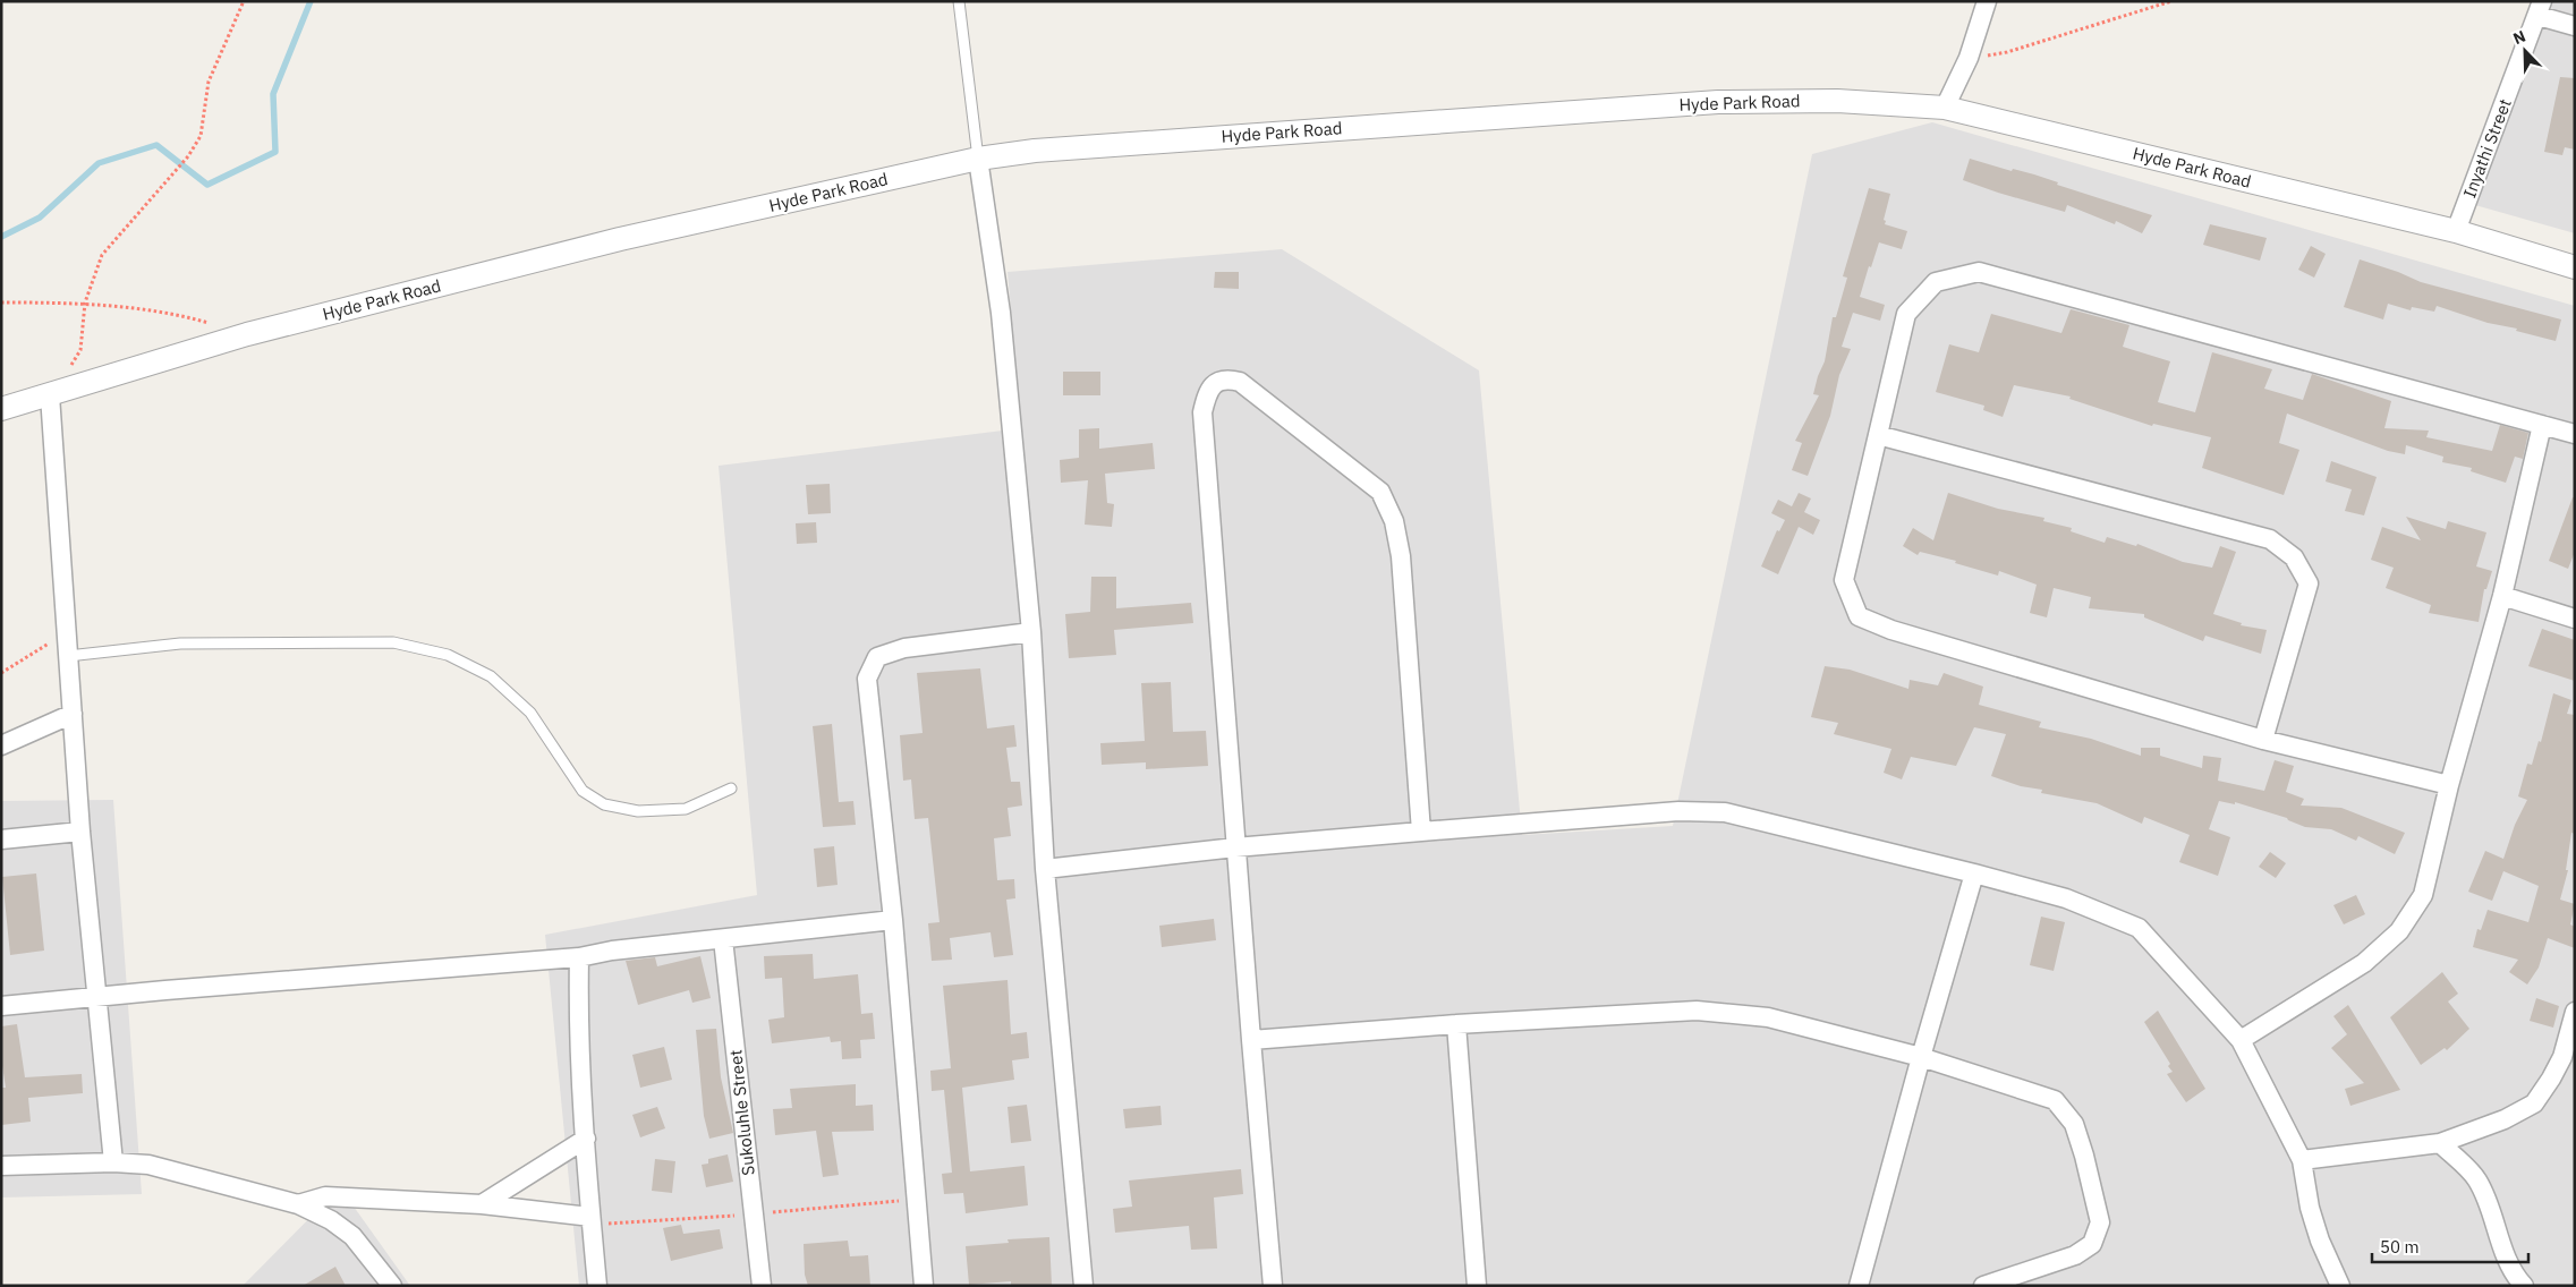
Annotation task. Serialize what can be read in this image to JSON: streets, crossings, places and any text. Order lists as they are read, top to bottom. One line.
{"streets":{"street":["Hyde Park Road","Inyathi Street","Sukoluhle Street"]},"crossings":[["Hyde Park Road","Inyathi Street"]],"scale_bar":"50 m","north":"top left"}
